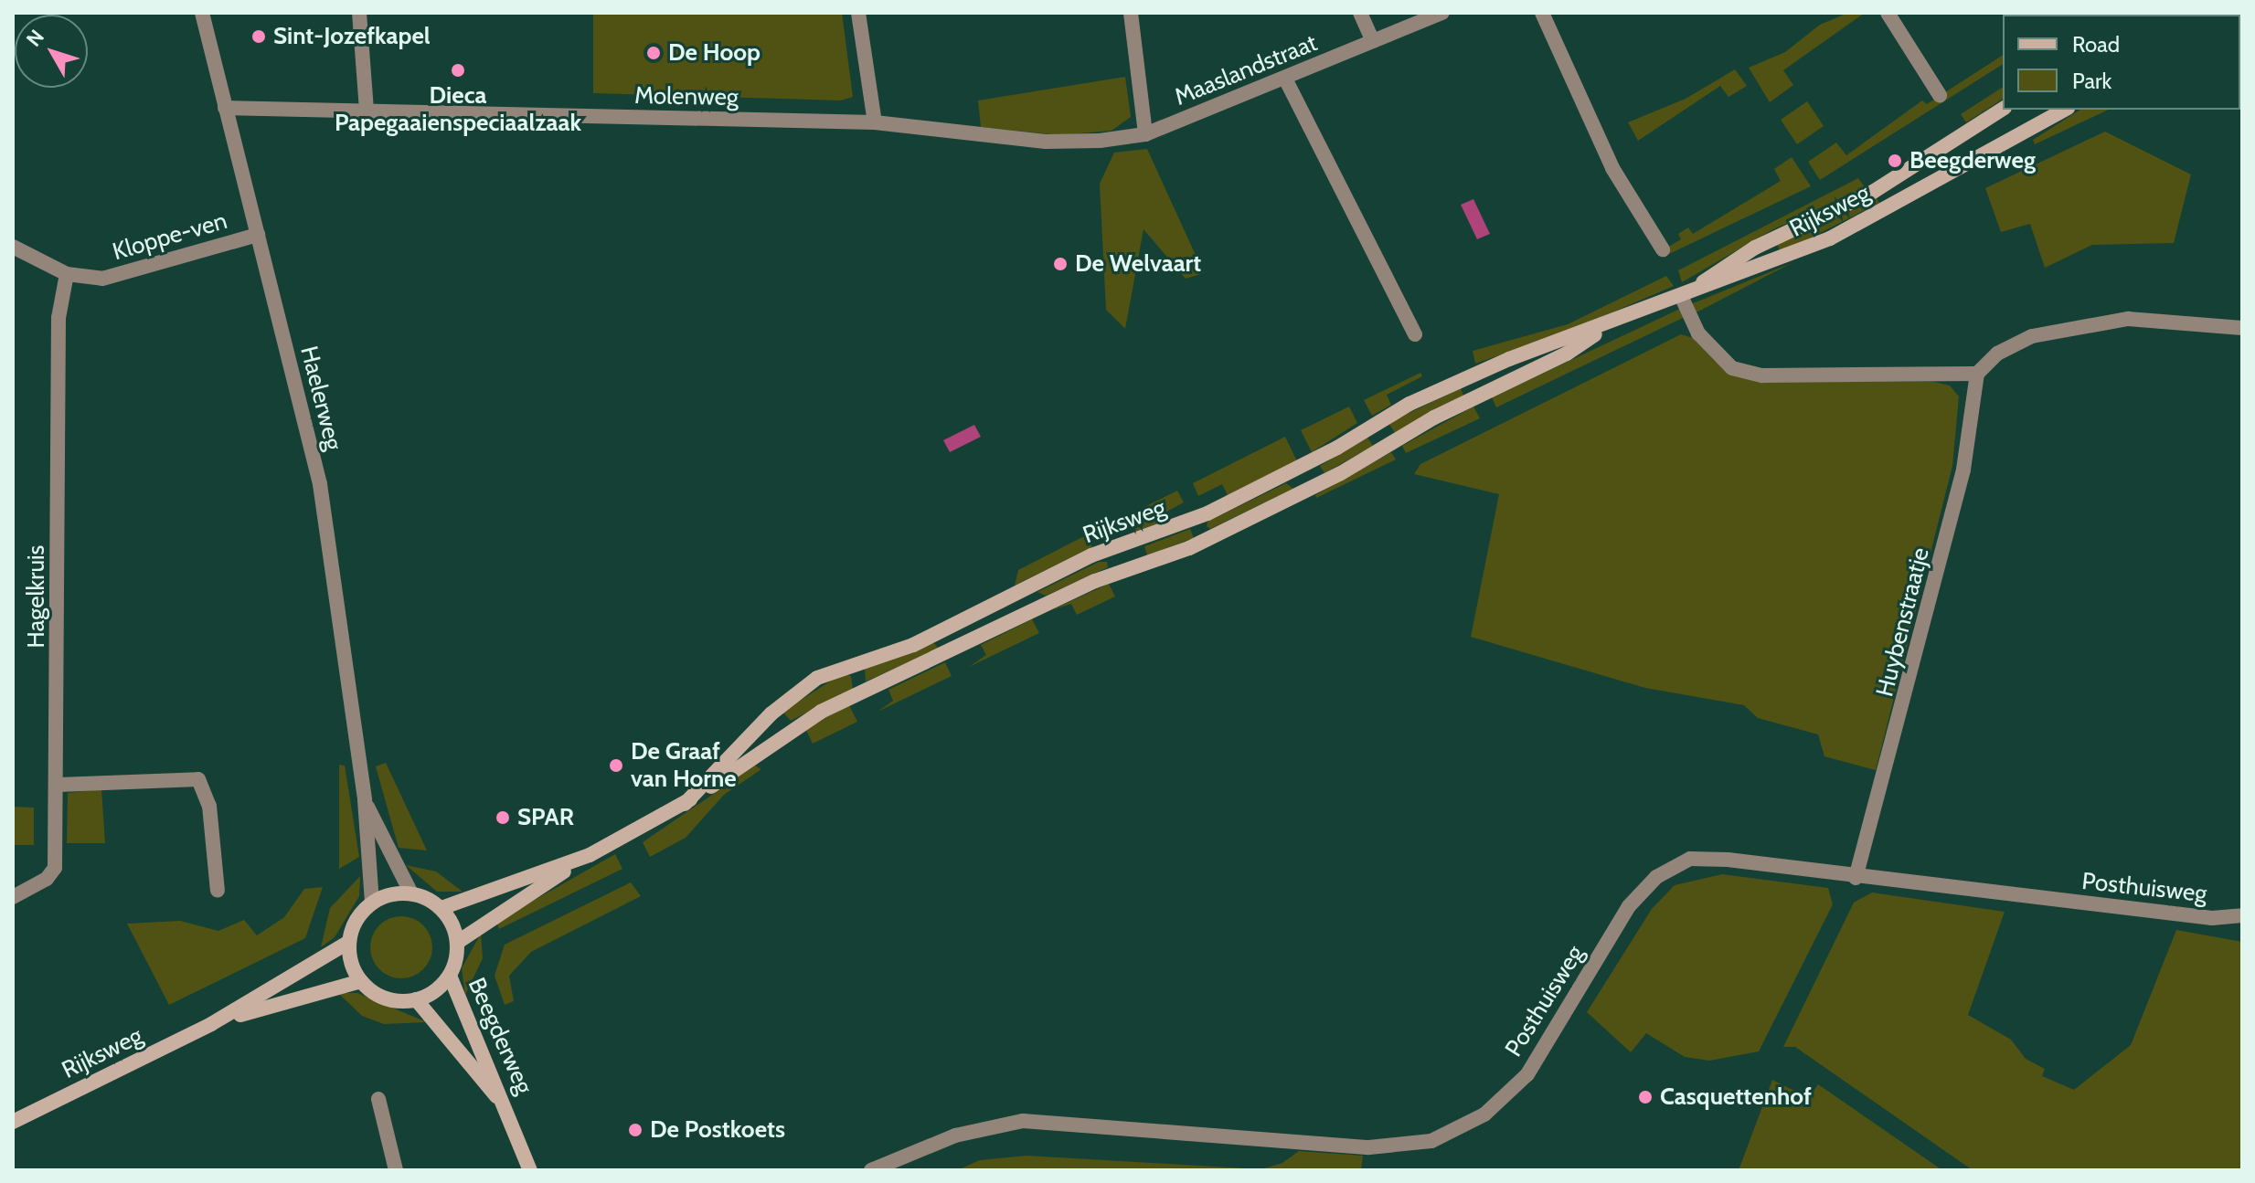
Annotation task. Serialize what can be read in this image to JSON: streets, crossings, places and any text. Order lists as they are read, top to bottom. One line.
{"streets":{"main road":["Rijksweg","Beegderweg"],"street":["Maaslandstraat","Molenweg","Kloppe-ven","Haelerweg","Hagelkruis","Huybenstraatje","Posthuisweg"]},"crossings":[["Maaslandstraat","Molenweg"],["Molenweg","Haelerweg"],["Rijksweg","Haelerweg"],["Rijksweg","Beegderweg"],["Kloppe-ven","Haelerweg"],["Kloppe-ven","Hagelkruis"],["Haelerweg","Beegderweg"],["Huybenstraatje","Posthuisweg"]],"places":["Sint-Jozefkapel","De Hoop","Dieca Papegaaienspeciaalzaak","Beegderweg","De Welvaart","De Graaf van Horne","SPAR","Casquettenhof","De Postkoets"],"legend":["Road","Park"],"north":"top left"}
